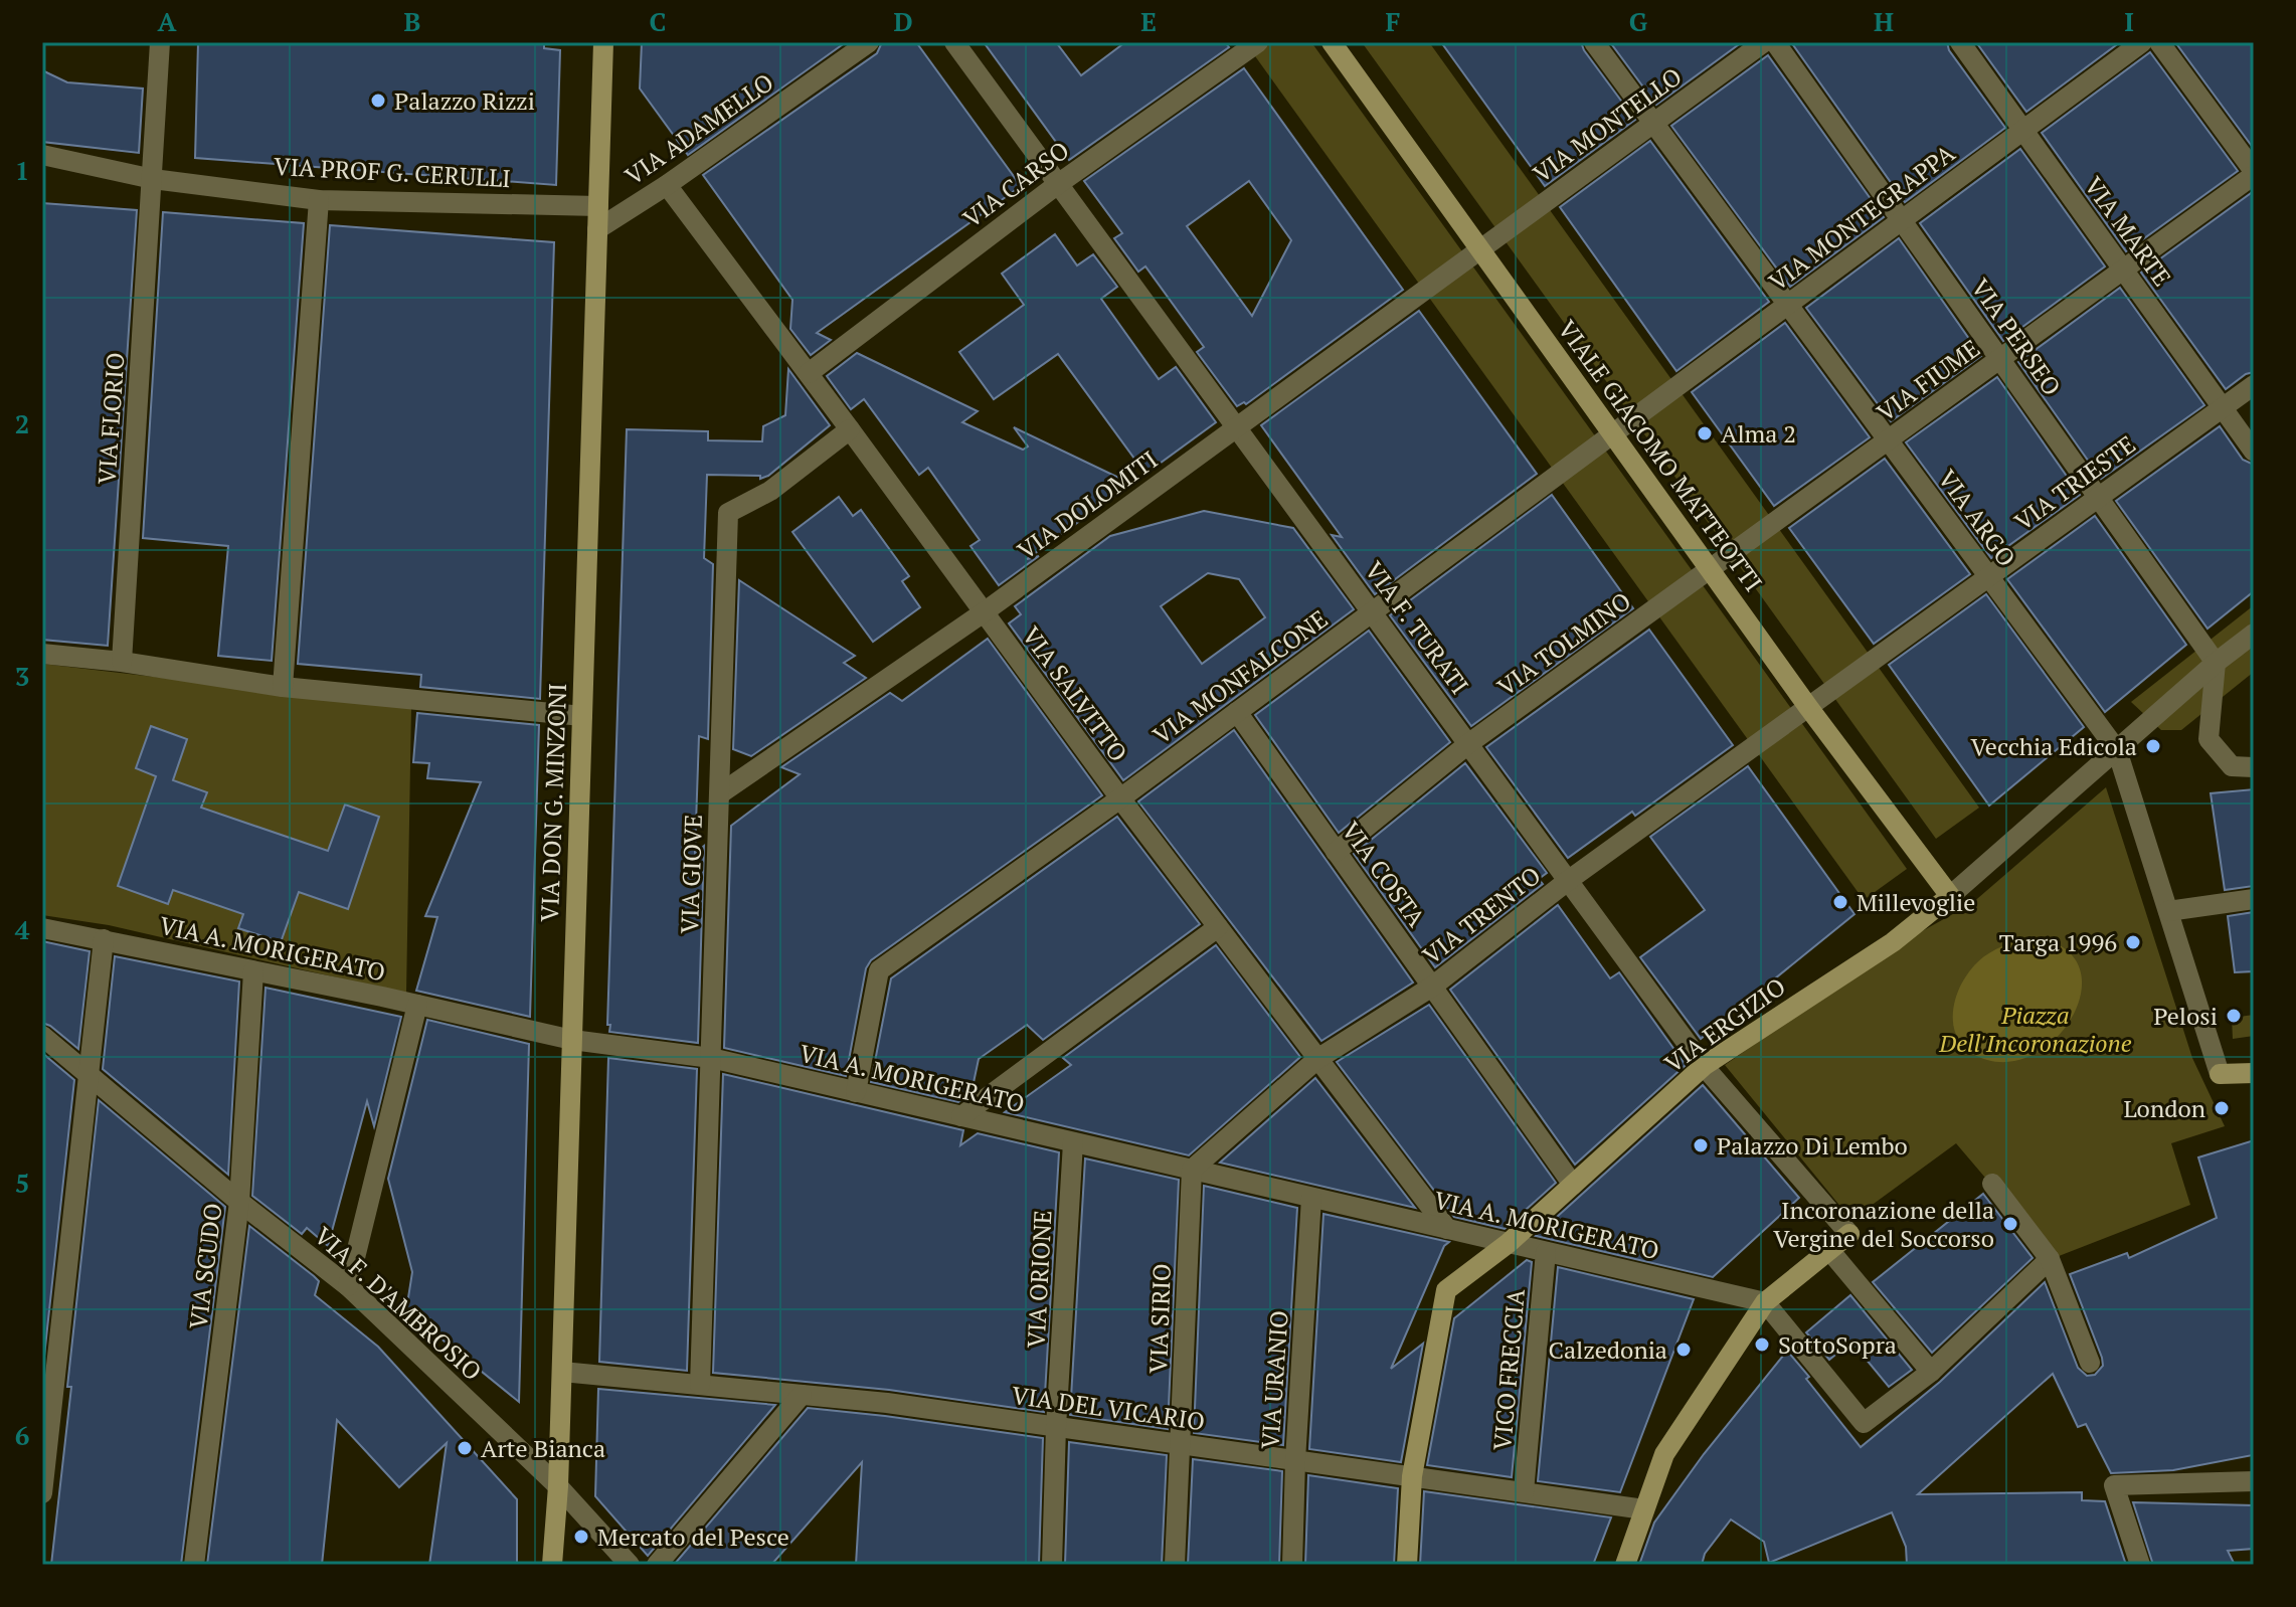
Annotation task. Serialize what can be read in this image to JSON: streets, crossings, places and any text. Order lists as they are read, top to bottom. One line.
{"streets":{"street":["VIA MONTELLO","VIA ADAMELLO","VIA PROF G. CERULLI","VIA CARSO","VIA MONTEGRAPPA","VIA MARTE","VIA PERSEO","VIA FIUME","VIA FLORIO","VIALE GIACOMO MATTEOTTI","VIA TRIESTE","VIA DOLOMITI","VIA ARGO","VIA F. TURATI","VIA TOLMINO","VIA MONFALCONE","VIA SALVITTO","VIA DON G. MINZONI","VIA GIOVE","VIA COSTA","VIA TRENTO","VIA A. MORIGERATO","VIA ERGIZIO","VIA SCUDO","VIA ORIONE","VIA F. D'AMBROSIO","VIA SIRIO","VICO FRECCIA","VIA URANIO","VIA DEL VICARIO"]},"crossings":[["VIA MONTELLO","VIALE GIACOMO MATTEOTTI"],["VIA MONTELLO","VIA DOLOMITI"],["VIA MONTELLO","VIA ARGO"],["VIA ADAMELLO","VIA SALVITTO"],["VIA ADAMELLO","VIA DON G. MINZONI"],["VIA PROF G. CERULLI","VIA FLORIO"],["VIA PROF G. CERULLI","VIA DON G. MINZONI"],["VIA CARSO","VIA F. TURATI"],["VIA CARSO","VIA SALVITTO"],["VIA MONTEGRAPPA","VIA MARTE"],["VIA MONTEGRAPPA","VIA PERSEO"],["VIA MONTEGRAPPA","VIALE GIACOMO MATTEOTTI"],["VIA MONTEGRAPPA","VIA ARGO"],["VIA MONTEGRAPPA","VIA MONFALCONE"],["VIA MARTE","VIA FIUME"],["VIA MARTE","VIA TRIESTE"],["VIA PERSEO","VIA FIUME"],["VIA PERSEO","VIA TRIESTE"],["VIA PERSEO","VIA ERGIZIO"],["VIA FIUME","VIALE GIACOMO MATTEOTTI"],["VIA FIUME","VIA ARGO"],["VIA FIUME","VIA TOLMINO"],["VIALE GIACOMO MATTEOTTI","VIA TRIESTE"],["VIALE GIACOMO MATTEOTTI","VIA DOLOMITI"],["VIALE GIACOMO MATTEOTTI","VIA TOLMINO"],["VIALE GIACOMO MATTEOTTI","VIA MONFALCONE"],["VIALE GIACOMO MATTEOTTI","VIA TRENTO"],["VIALE GIACOMO MATTEOTTI","VIA ERGIZIO"],["VIA TRIESTE","VIA ARGO"],["VIA TRIESTE","VIA TRENTO"],["VIA DOLOMITI","VIA F. TURATI"],["VIA DOLOMITI","VIA SALVITTO"],["VIA DOLOMITI","VIA GIOVE"],["VIA ARGO","VIA ERGIZIO"],["VIA F. TURATI","VIA TOLMINO"],["VIA F. TURATI","VIA MONFALCONE"],["VIA F. TURATI","VIA TRENTO"],["VIA F. TURATI","VIA ERGIZIO"],["VIA TOLMINO","VIA COSTA"],["VIA MONFALCONE","VIA SALVITTO"],["VIA MONFALCONE","VIA COSTA"],["VIA MONFALCONE","VIA A. MORIGERATO"],["VIA SALVITTO","VIA GIOVE"],["VIA SALVITTO","VIA TRENTO"],["VIA SALVITTO","VIA A. MORIGERATO"],["VIA DON G. MINZONI","VIA A. MORIGERATO"],["VIA DON G. MINZONI","VIA F. D'AMBROSIO"],["VIA DON G. MINZONI","VIA DEL VICARIO"],["VIA GIOVE","VIA A. MORIGERATO"],["VIA GIOVE","VIA DEL VICARIO"],["VIA COSTA","VIA TRENTO"],["VIA COSTA","VIA ERGIZIO"],["VIA TRENTO","VIA A. MORIGERATO"],["VIA TRENTO","VIA SIRIO"],["VIA A. MORIGERATO","VIA ERGIZIO"],["VIA A. MORIGERATO","VIA SCUDO"],["VIA A. MORIGERATO","VIA ORIONE"],["VIA A. MORIGERATO","VIA SIRIO"],["VIA A. MORIGERATO","VICO FRECCIA"],["VIA A. MORIGERATO","VIA URANIO"],["VIA ERGIZIO","VIA DEL VICARIO"],["VIA SCUDO","VIA F. D'AMBROSIO"],["VIA ORIONE","VIA DEL VICARIO"],["VIA SIRIO","VIA DEL VICARIO"],["VICO FRECCIA","VIA DEL VICARIO"],["VIA URANIO","VIA DEL VICARIO"]],"parks":["Piazza Dell'Incoronazione"],"places":["Palazzo Rizzi","Alma 2","Vecchia Edicola","Millevoglie","Targa 1996","Pelosi","London","Palazzo Di Lembo","Incoronazione della Vergine del Soccorso","SottoSopra","Calzedonia","Arte Bianca","Mercato del Pesce"],"grid":{"columns":["A","B","C","D","E","F","G","H","I"],"rows":["1","2","3","4","5","6"]}}
